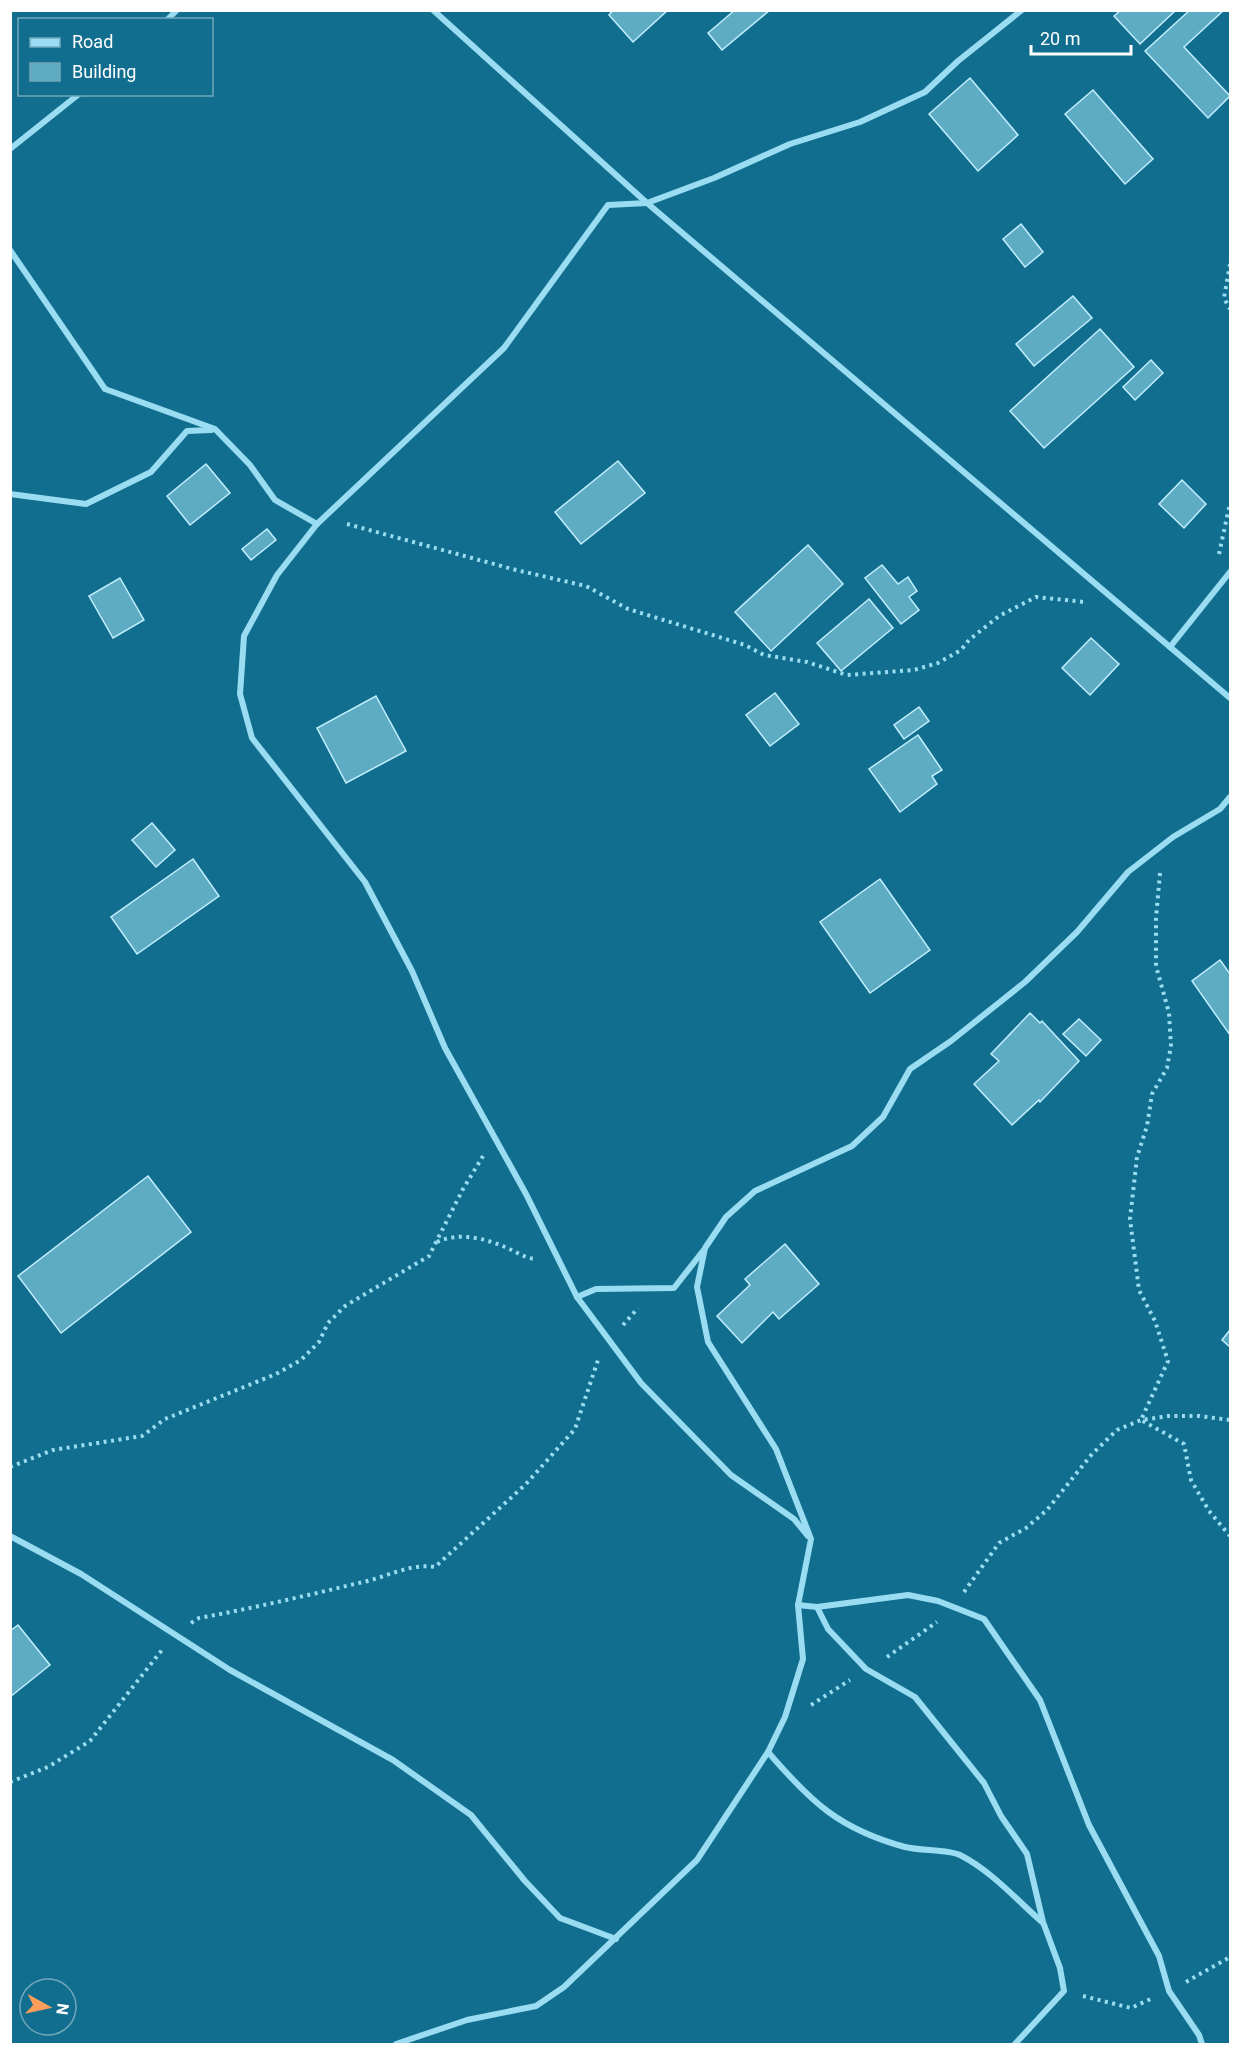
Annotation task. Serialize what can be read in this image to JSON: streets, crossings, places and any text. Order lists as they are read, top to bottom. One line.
{"legend":["Road","Building"],"scale_bar":"20 m","north":"right"}
